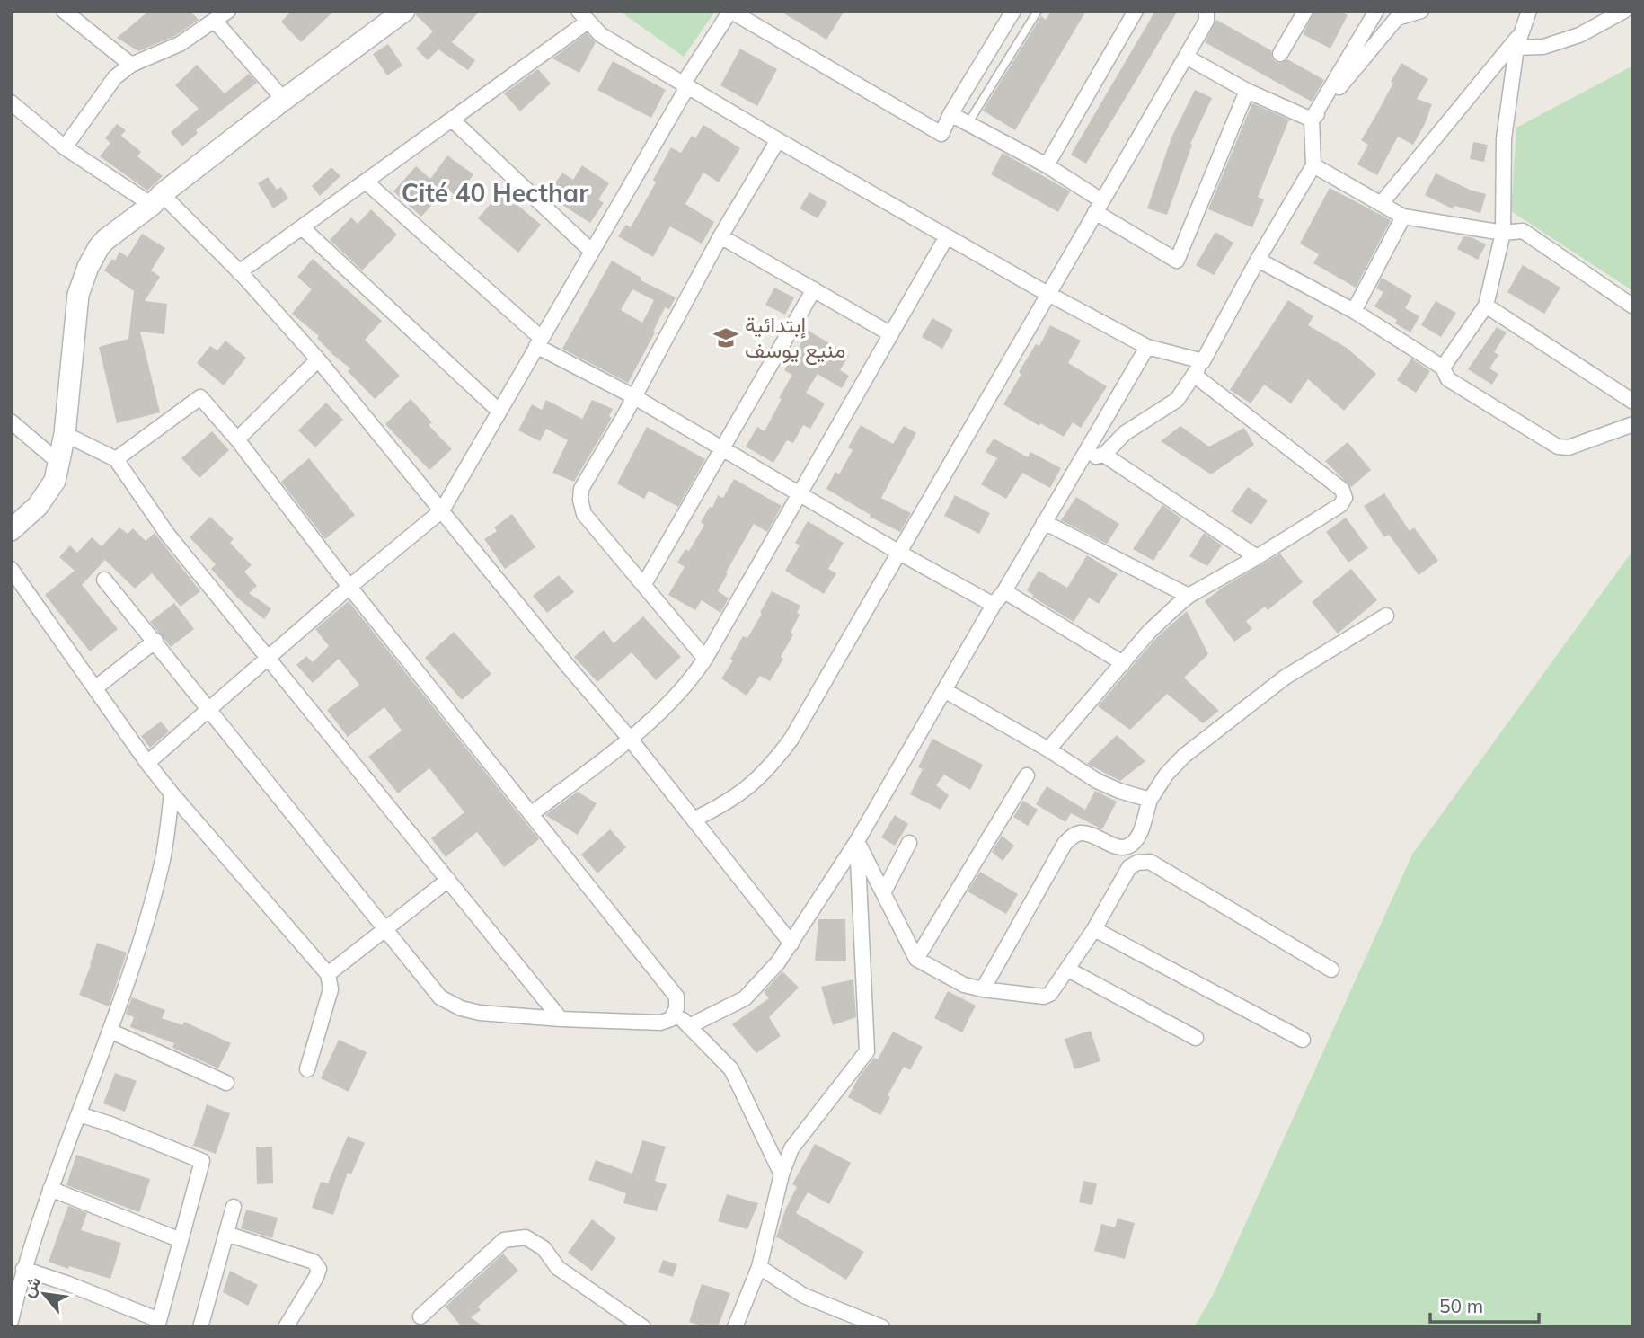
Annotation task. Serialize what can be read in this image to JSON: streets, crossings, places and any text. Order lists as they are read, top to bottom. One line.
{"districts":["Cité 40 Hecthar"],"places":{"school or university":["إبتدائية منيع يوسف"]},"scale_bar":"50 m","north":"top left"}
